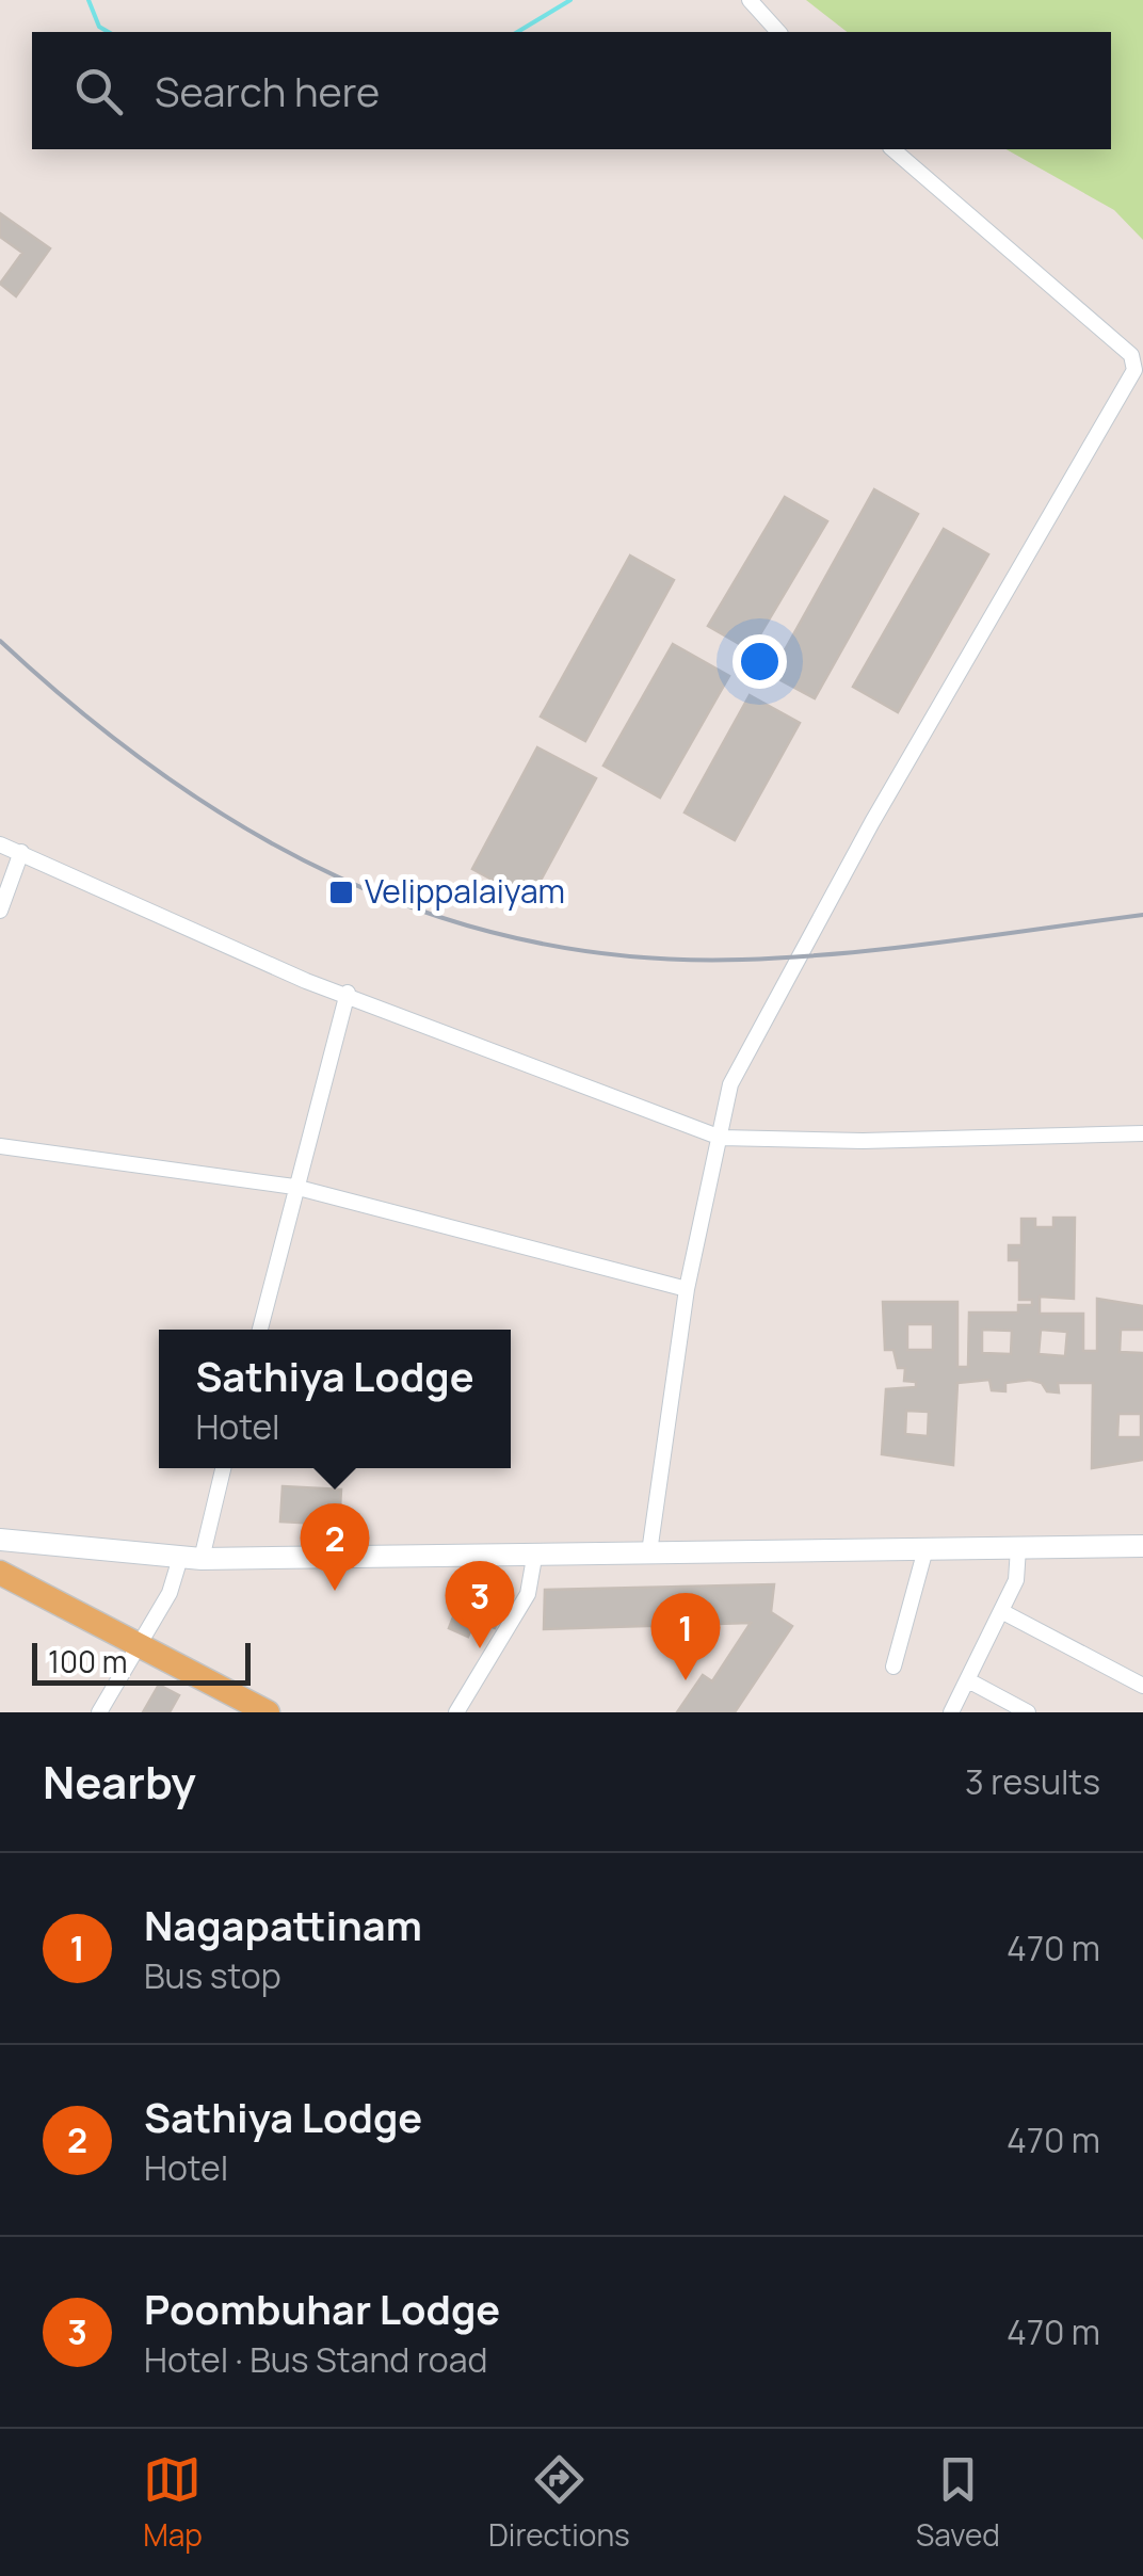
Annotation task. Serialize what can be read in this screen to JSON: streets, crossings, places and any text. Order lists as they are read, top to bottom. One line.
{"places":{"transit":["Velippalaiyam"]},"scale_bar":"100 m","page":{"search":"Search here","popup":["Sathiya Lodge","Hotel"],"pins":["2","3","1"],"scale":"100 m","heading":["Nearby","3 results"],"list":[{"mark":"1","name":"Nagapattinam","note":"Bus stop","value":"470 m"},{"mark":"2","name":"Sathiya Lodge","note":"Hotel","value":"470 m"},{"mark":"3","name":"Poombuhar Lodge","note":"Hotel · Bus Stand road","value":"470 m"}],"nav":["Map","Directions","Saved"]}}
